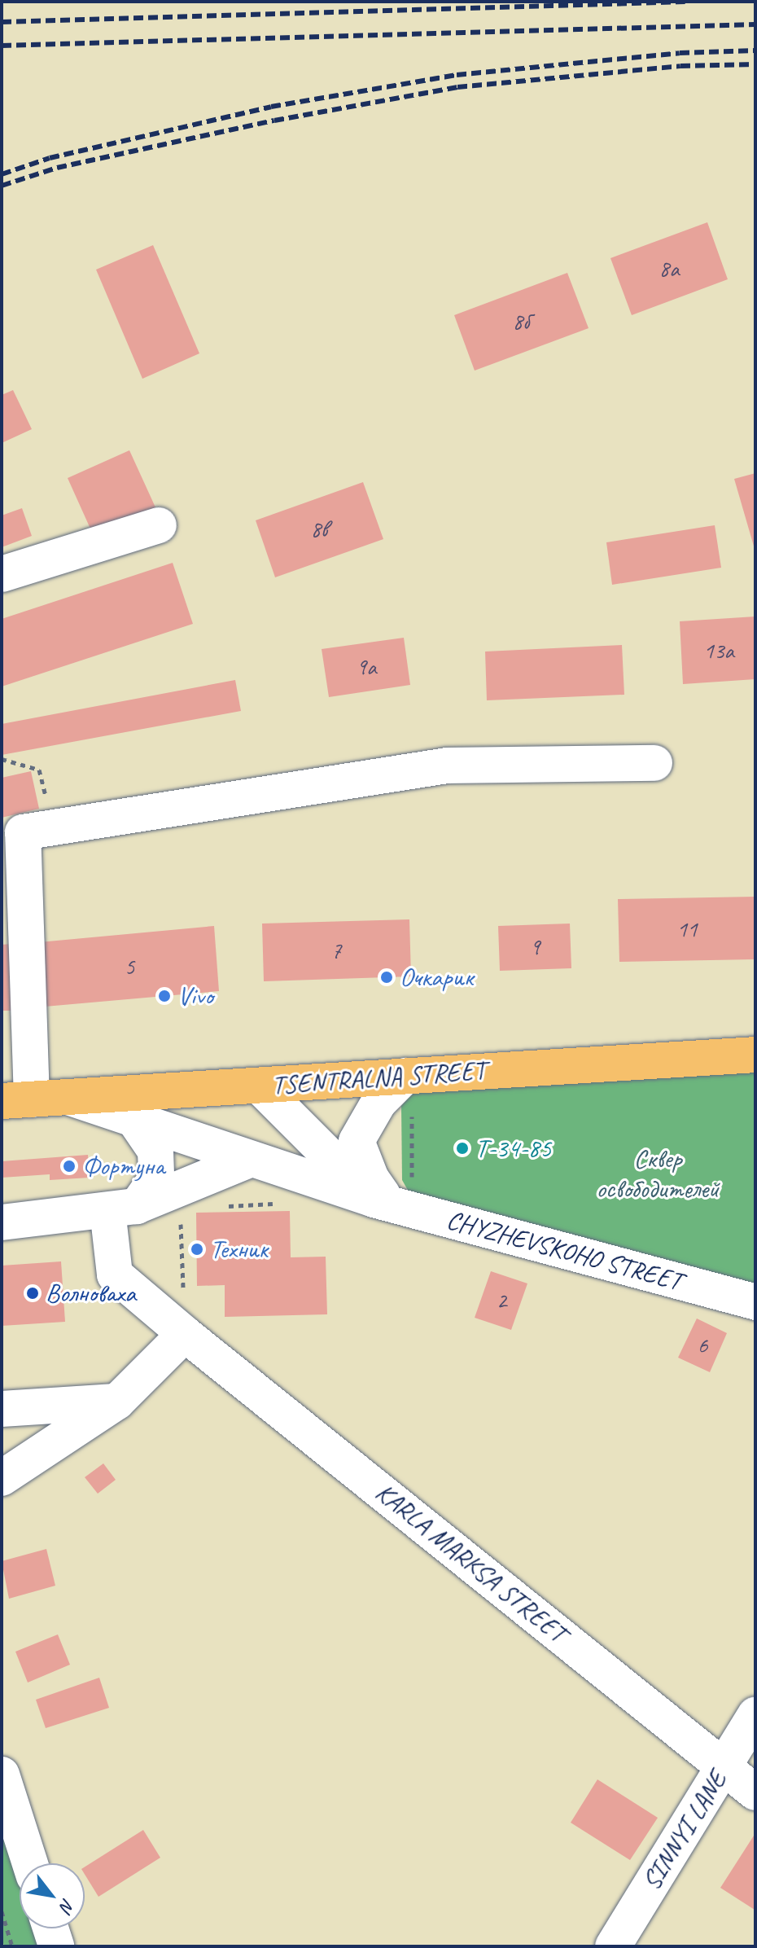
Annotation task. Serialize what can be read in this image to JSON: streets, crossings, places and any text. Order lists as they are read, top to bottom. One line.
{"streets":{"main road":["TSENTRALNA STREET"],"street":["CHYZHEVSKOHO STREET","KARLA MARKSA STREET","SINNYI LANE"]},"crossings":[["TSENTRALNA STREET","CHYZHEVSKOHO STREET"],["KARLA MARKSA STREET","SINNYI LANE"]],"parks":["Сквер освободителей"],"places":["Очкарик","Vivo","Т-34-85","Фортуна","Техник","Волноваха"],"house_numbers":["8а","8б","8в","13а","9а","11","9","7","5","2","6"],"north":"bottom right"}
